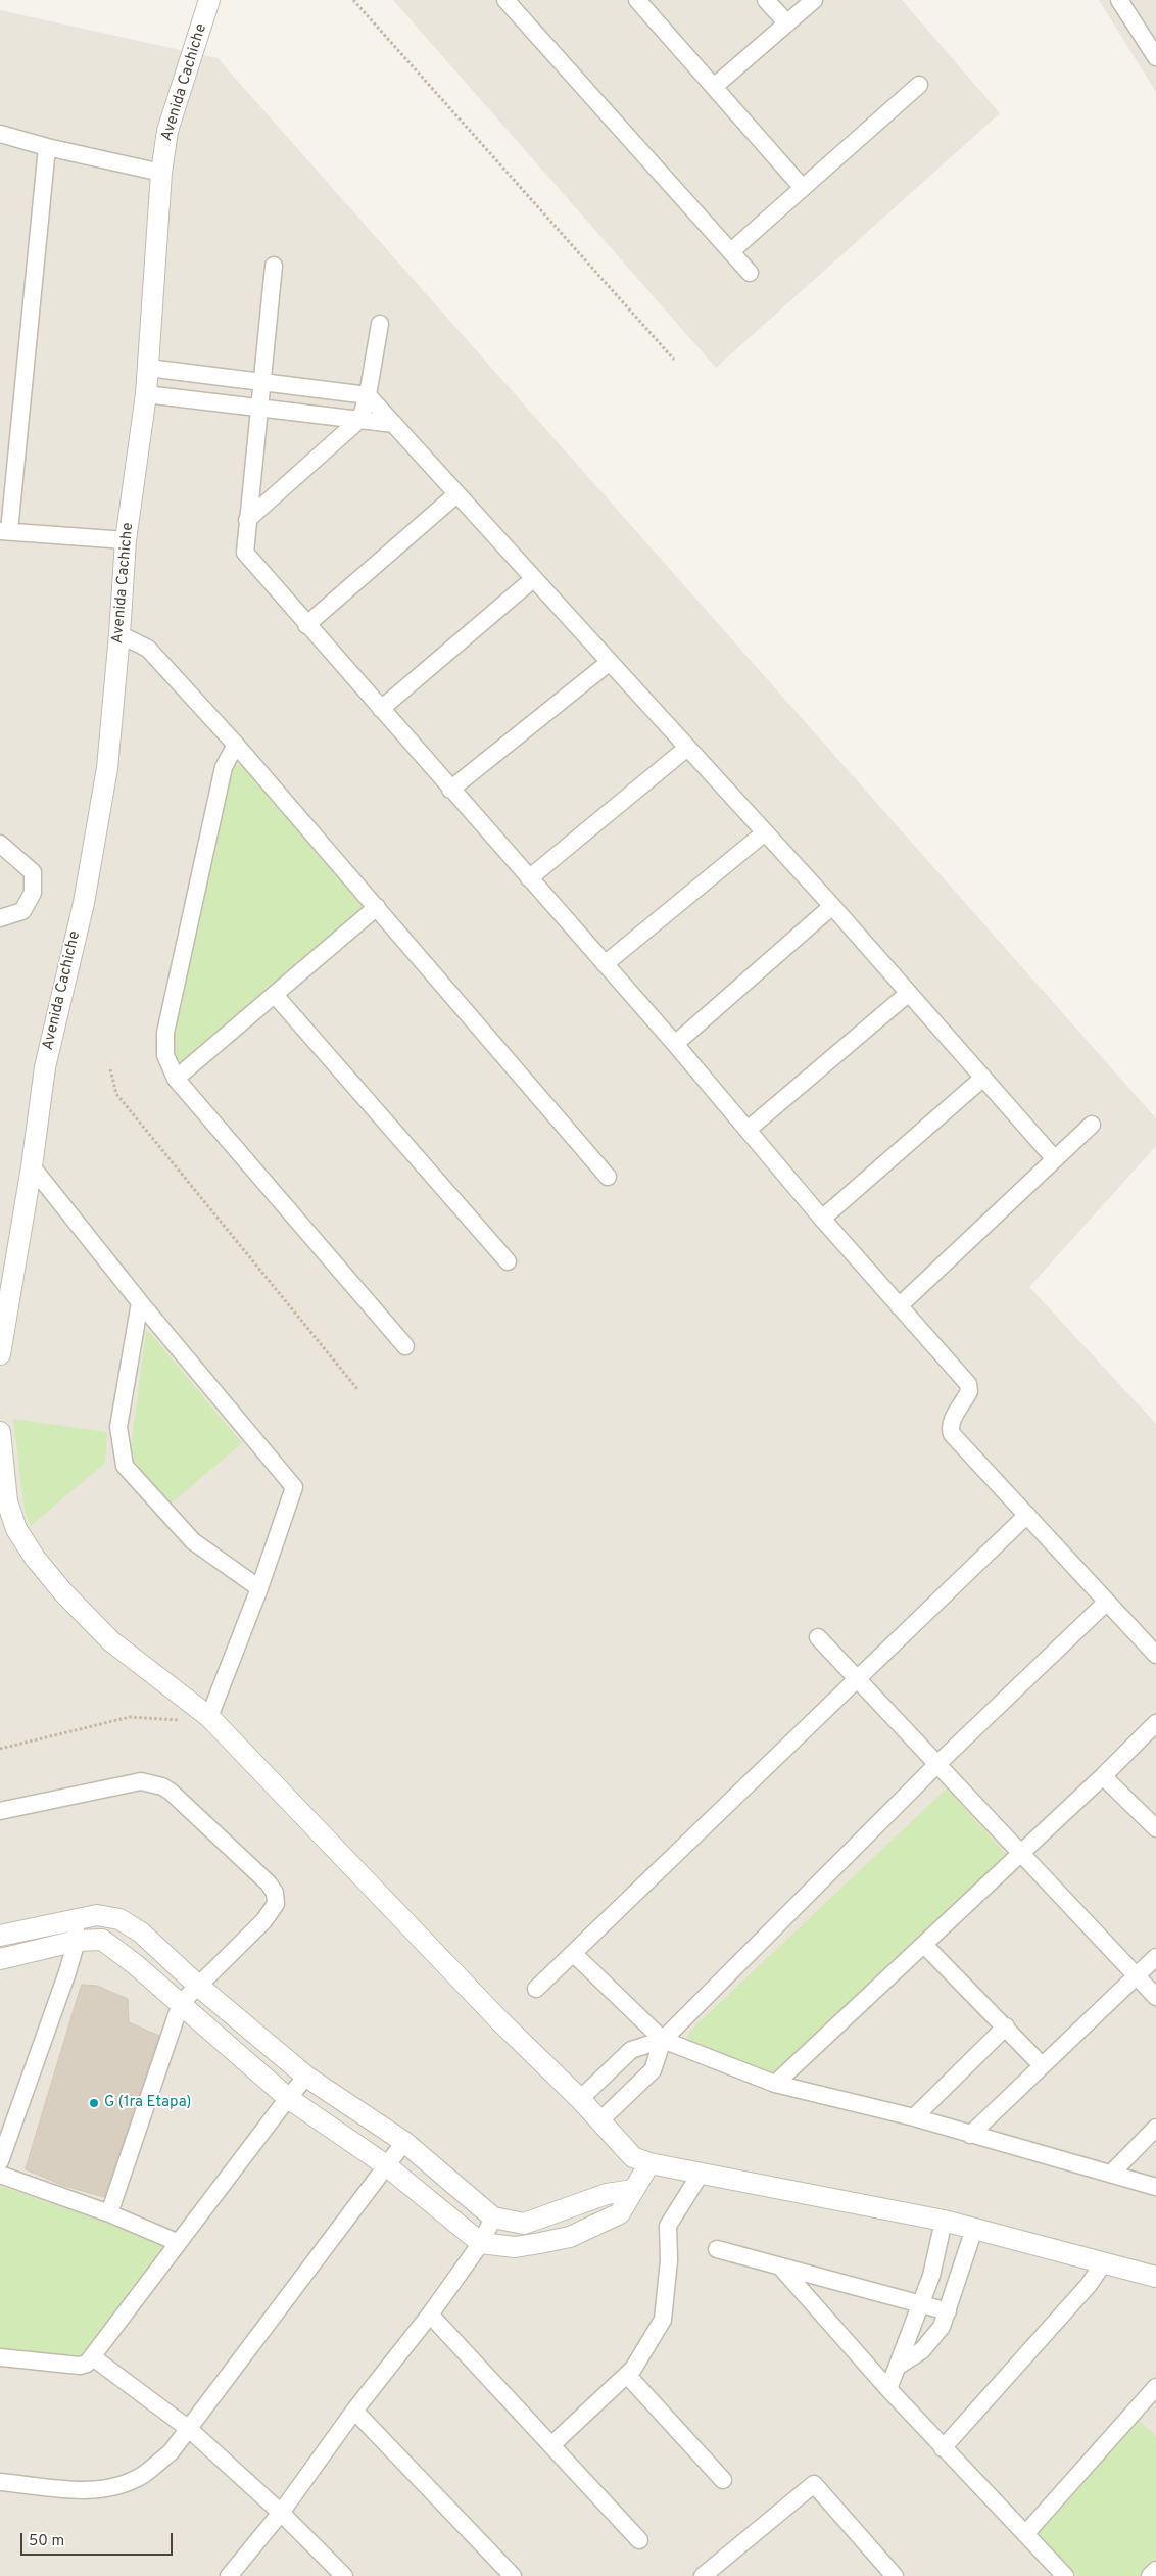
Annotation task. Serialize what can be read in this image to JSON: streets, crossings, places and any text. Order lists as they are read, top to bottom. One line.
{"streets":{"street":["Avenida Cachiche"]},"places":["G (1ra Etapa)"],"scale_bar":"50 m"}
